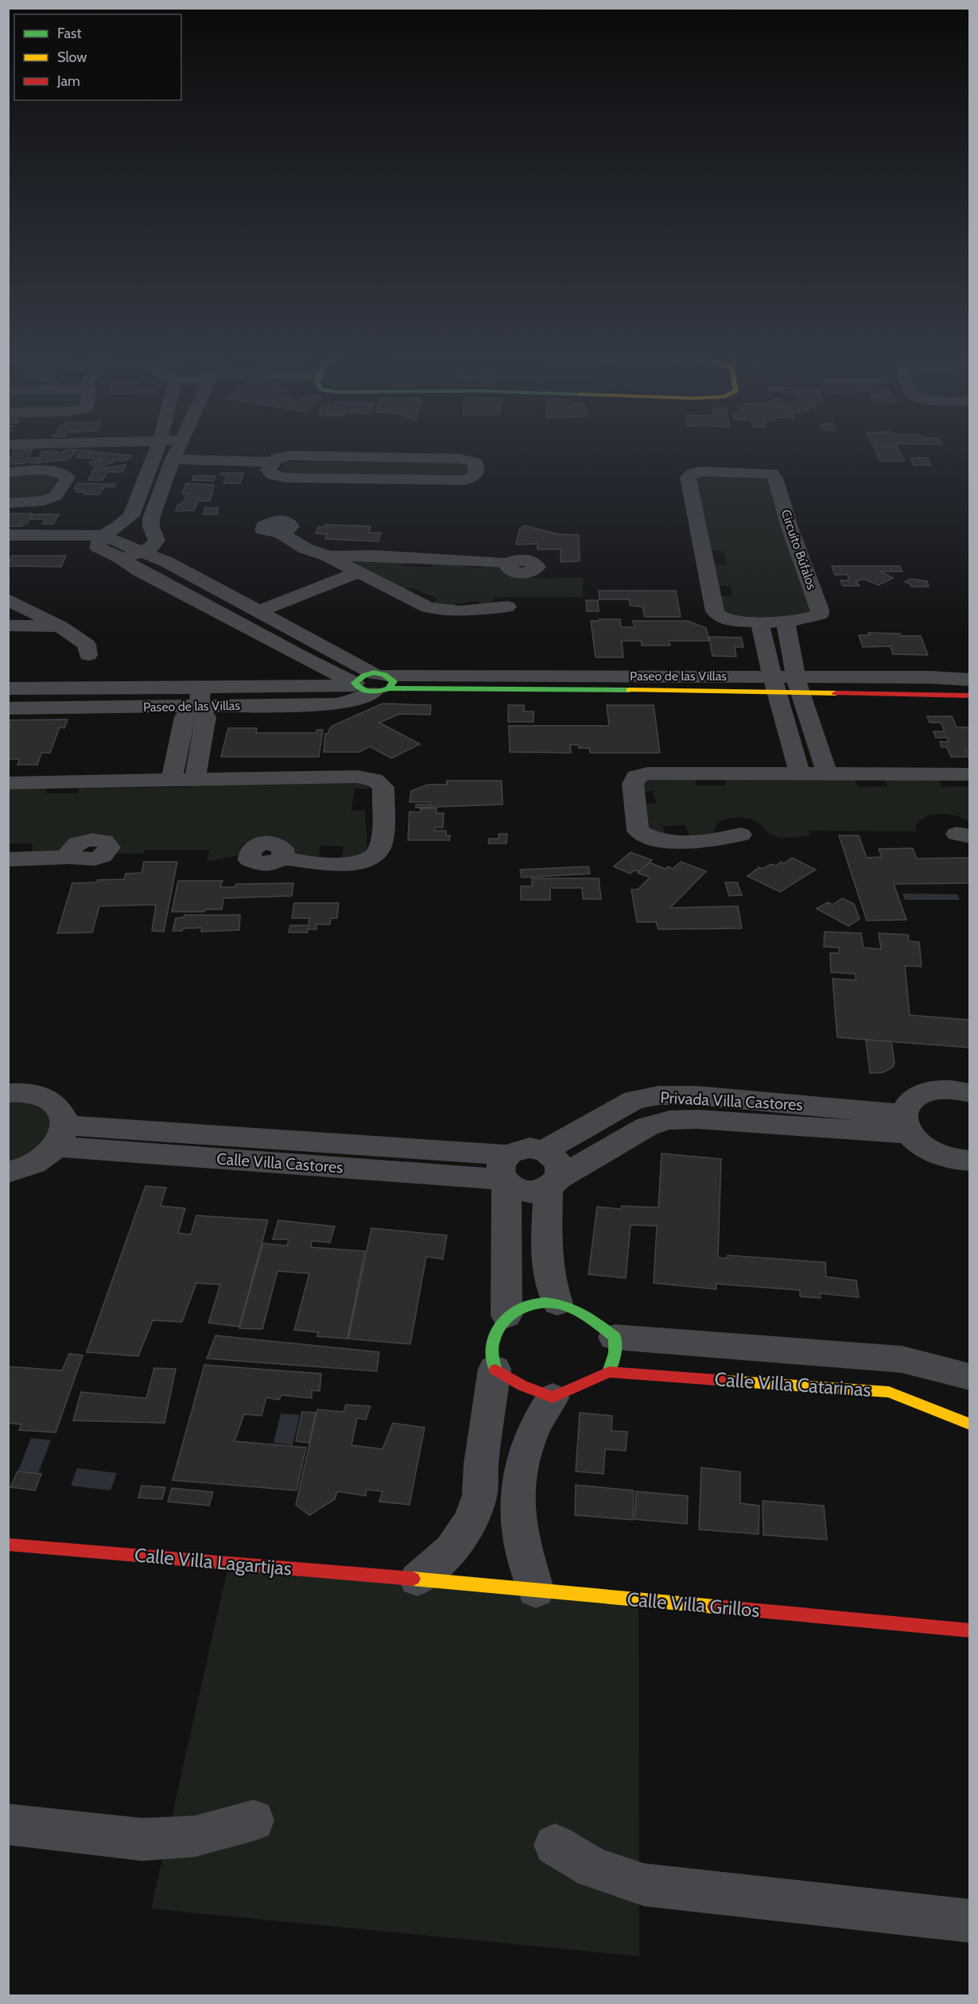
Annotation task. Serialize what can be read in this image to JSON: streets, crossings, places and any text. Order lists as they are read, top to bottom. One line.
{"streets":{"street":["Circuito Búfalos","Paseo de las Villas","Privada Villa Castores","Calle Villa Castores","Calle Villa Catarinas","Calle Villa Lagartijas","Calle Villa Grillos"]},"crossings":[["Privada Villa Castores","Calle Villa Castores"],["Calle Villa Lagartijas","Calle Villa Grillos"]],"legend":["Fast","Slow","Jam"]}
